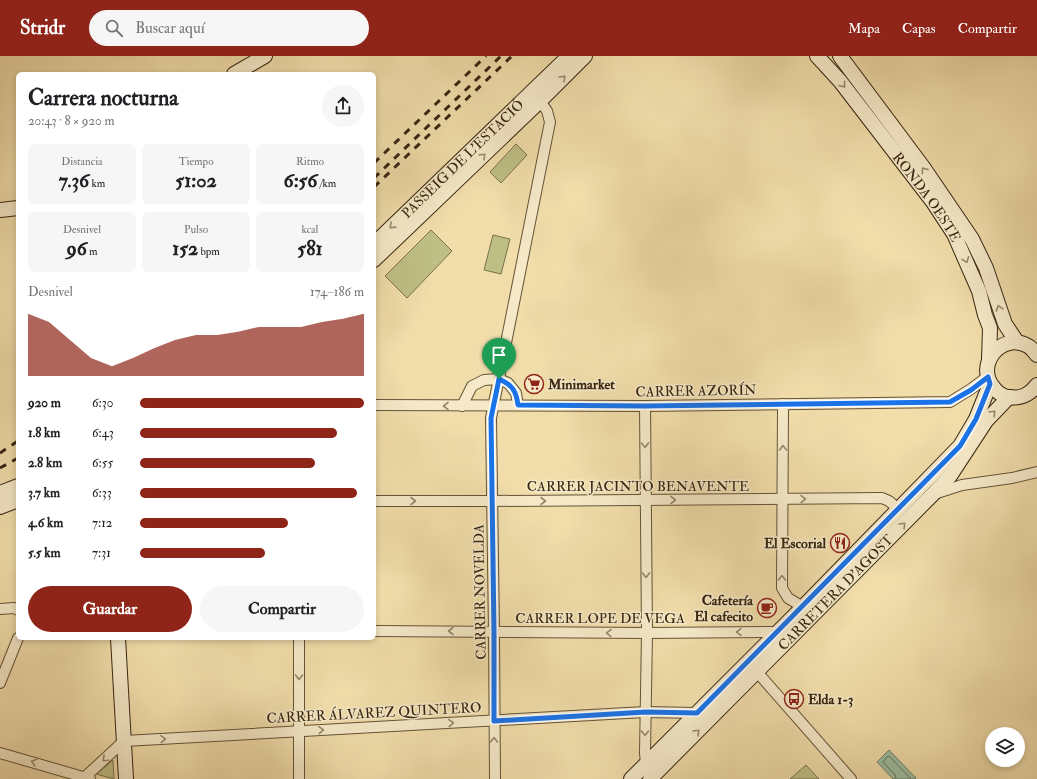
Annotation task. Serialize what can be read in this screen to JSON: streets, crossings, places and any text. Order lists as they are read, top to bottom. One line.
{"streets":{"main road":["PASSEIG DE L'ESTACIÓ","RONDA OESTE","CARRETERA D'AGOST"],"street":["CARRER AZORÍN","CARRER JACINTO BENAVENTE","CARRER NOVELDA","CARRER LOPE DE VEGA","CARRER ÁLVAREZ QUINTERO"]},"crossings":[["PASSEIG DE L'ESTACIÓ","CARRER NOVELDA"],["RONDA OESTE","CARRER AZORÍN"],["RONDA OESTE","CARRETERA D'AGOST"],["CARRER AZORÍN","CARRER NOVELDA"],["CARRER AZORÍN","CARRETERA D'AGOST"],["CARRER JACINTO BENAVENTE","CARRER NOVELDA"],["CARRER JACINTO BENAVENTE","CARRETERA D'AGOST"],["CARRER NOVELDA","CARRER LOPE DE VEGA"],["CARRER NOVELDA","CARRER ÁLVAREZ QUINTERO"],["CARRETERA D'AGOST","CARRER LOPE DE VEGA"],["CARRETERA D'AGOST","CARRER ÁLVAREZ QUINTERO"]],"one_way":["CARRER JACINTO BENAVENTE","CARRER LOPE DE VEGA","CARRER ÁLVAREZ QUINTERO"],"places":{"supermarket":["Minimarket"],"restaurant":["El Escorial"],"cafe":["Cafetería El cafecito"],"bus stop":["Elda 1-3"]},"page":{"header":"Stridr","search":"Buscar aquí","nav":["Mapa","Capas","Compartir"],"heading":["Carrera nocturna","20:43 · 8 × 920 m"],"stats":[["Distancia","7.36 km"],["Tiempo","51:02"],["Ritmo","6:56 /km"],["Desnivel","96 m"],["Pulso","152 bpm"],["kcal","581"]],"chart":["Desnivel","174–186 m"],"list":[{"name":"920 m","note":"6:30"},{"name":"1.8 km","note":"6:43"},{"name":"2.8 km","note":"6:55"},{"name":"3.7 km","note":"6:33"},{"name":"4.6 km","note":"7:12"},{"name":"5.5 km","note":"7:31"}],"buttons":["Guardar","Compartir"]}}
